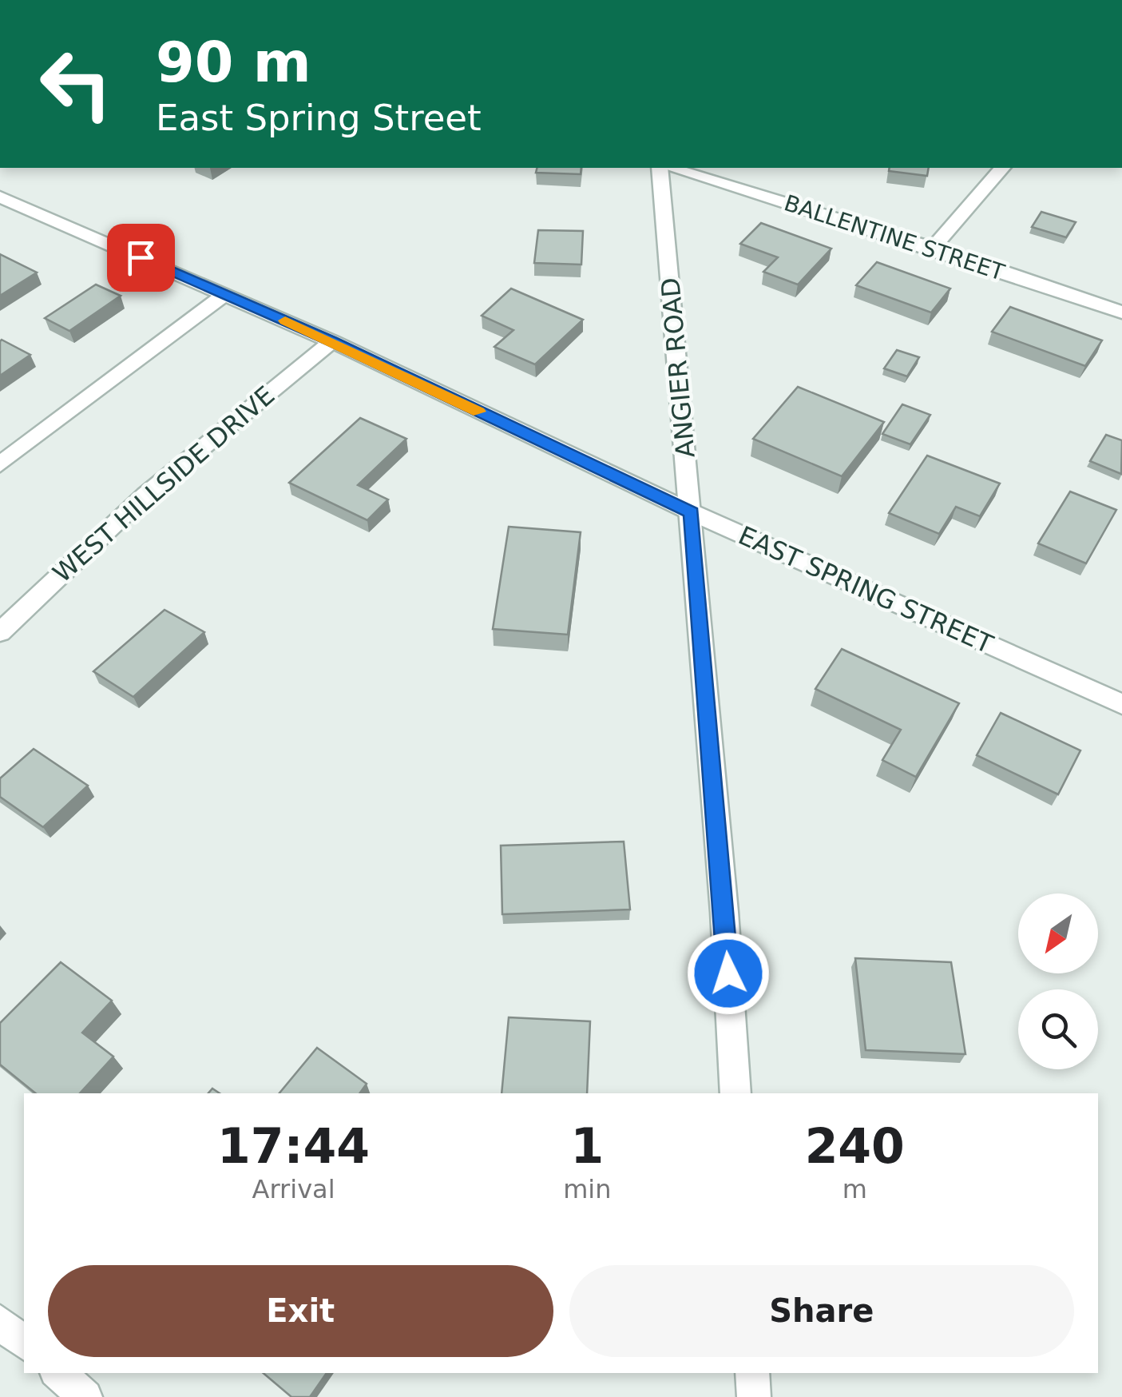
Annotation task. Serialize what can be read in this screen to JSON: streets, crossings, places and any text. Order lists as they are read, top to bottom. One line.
{"streets":{"street":["BALLENTINE STREET","ANGIER ROAD","WEST HILLSIDE DRIVE","EAST SPRING STREET"]},"crossings":[["ANGIER ROAD","EAST SPRING STREET"],["WEST HILLSIDE DRIVE","EAST SPRING STREET"]],"north":"bottom left","page":{"turn":["90 m","East Spring Street"],"eta":["17:44","Arrival","1","min","240","m"],"buttons":["Exit","Share"]}}
